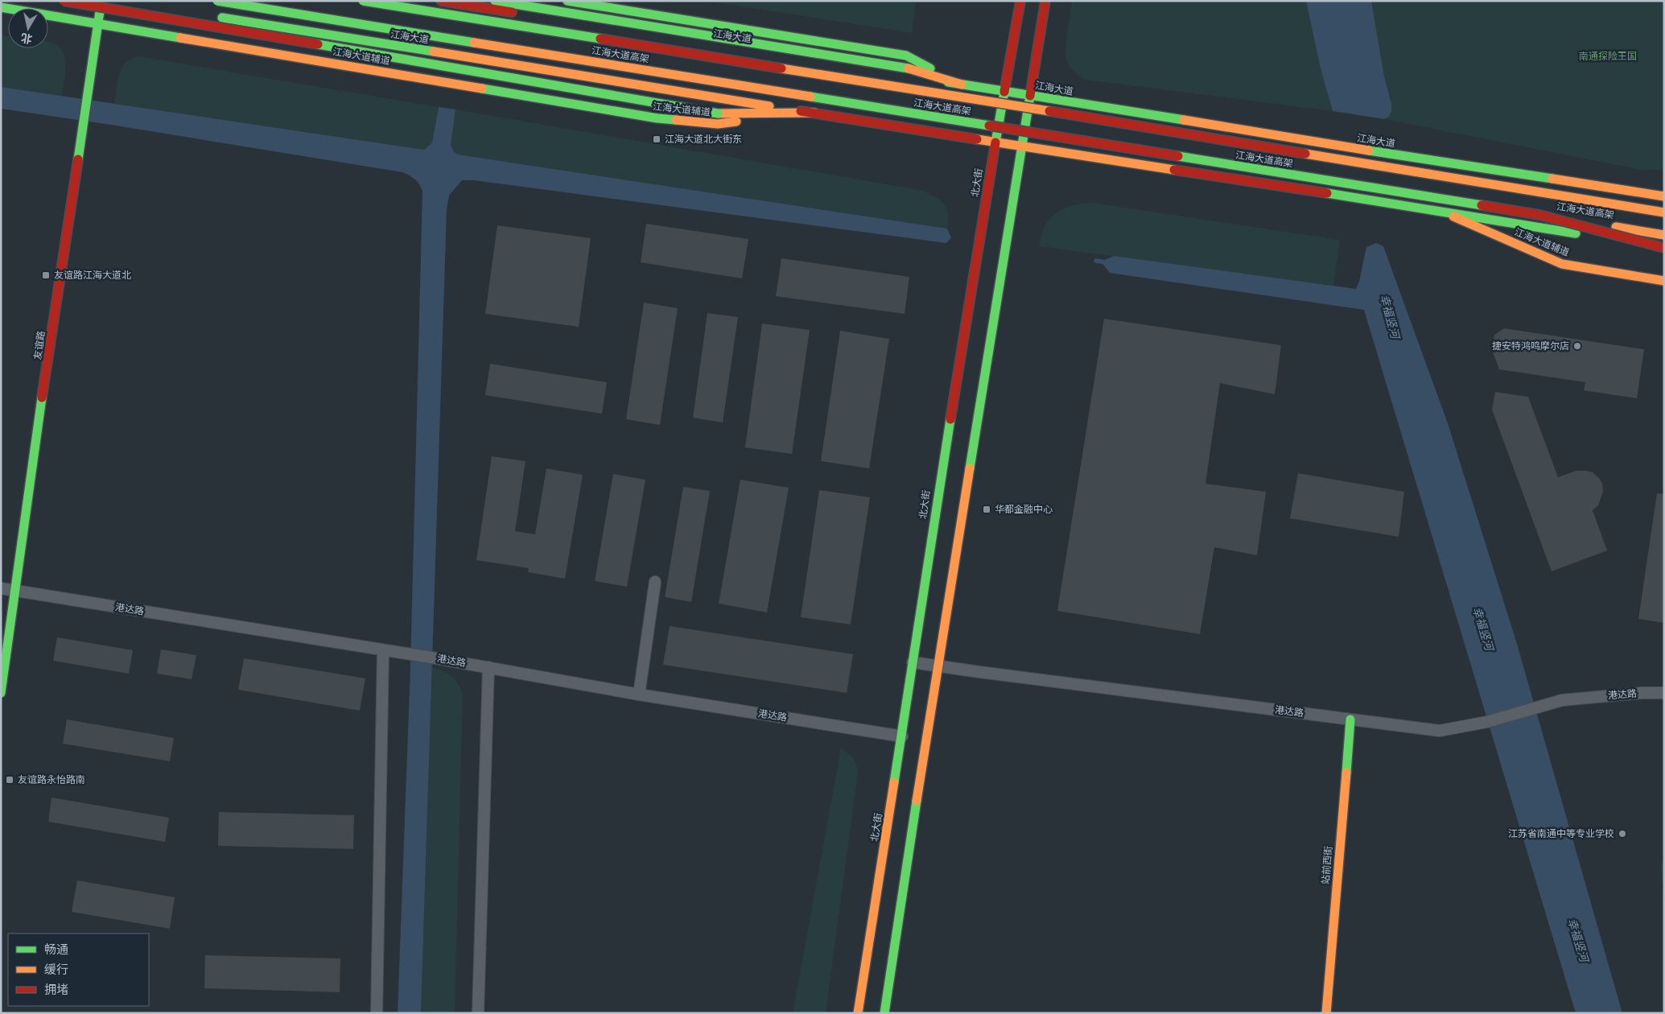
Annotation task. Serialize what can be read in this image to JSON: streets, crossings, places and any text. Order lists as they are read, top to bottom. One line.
{"streets":{"main road":["江海大道","江海大道高架","江海大道辅道","北大街","友谊路","站前西街"],"street":["港达路"]},"crossings":[["江海大道","江海大道辅道"],["江海大道","北大街"],["江海大道辅道","友谊路"],["北大街","港达路"],["友谊路","港达路"],["港达路","站前西街"]],"water":["幸福竖河"],"parks":["南通探险王国"],"places":{"transit":["江海大道北大街东","友谊路江海大道北","华都金融中心","友谊路永怡路南"],"other":["捷安特鸿鸣摩尔店","江苏省南通中等专业学校"]},"legend":["畅通","缓行","拥堵"],"north":"bottom"}
